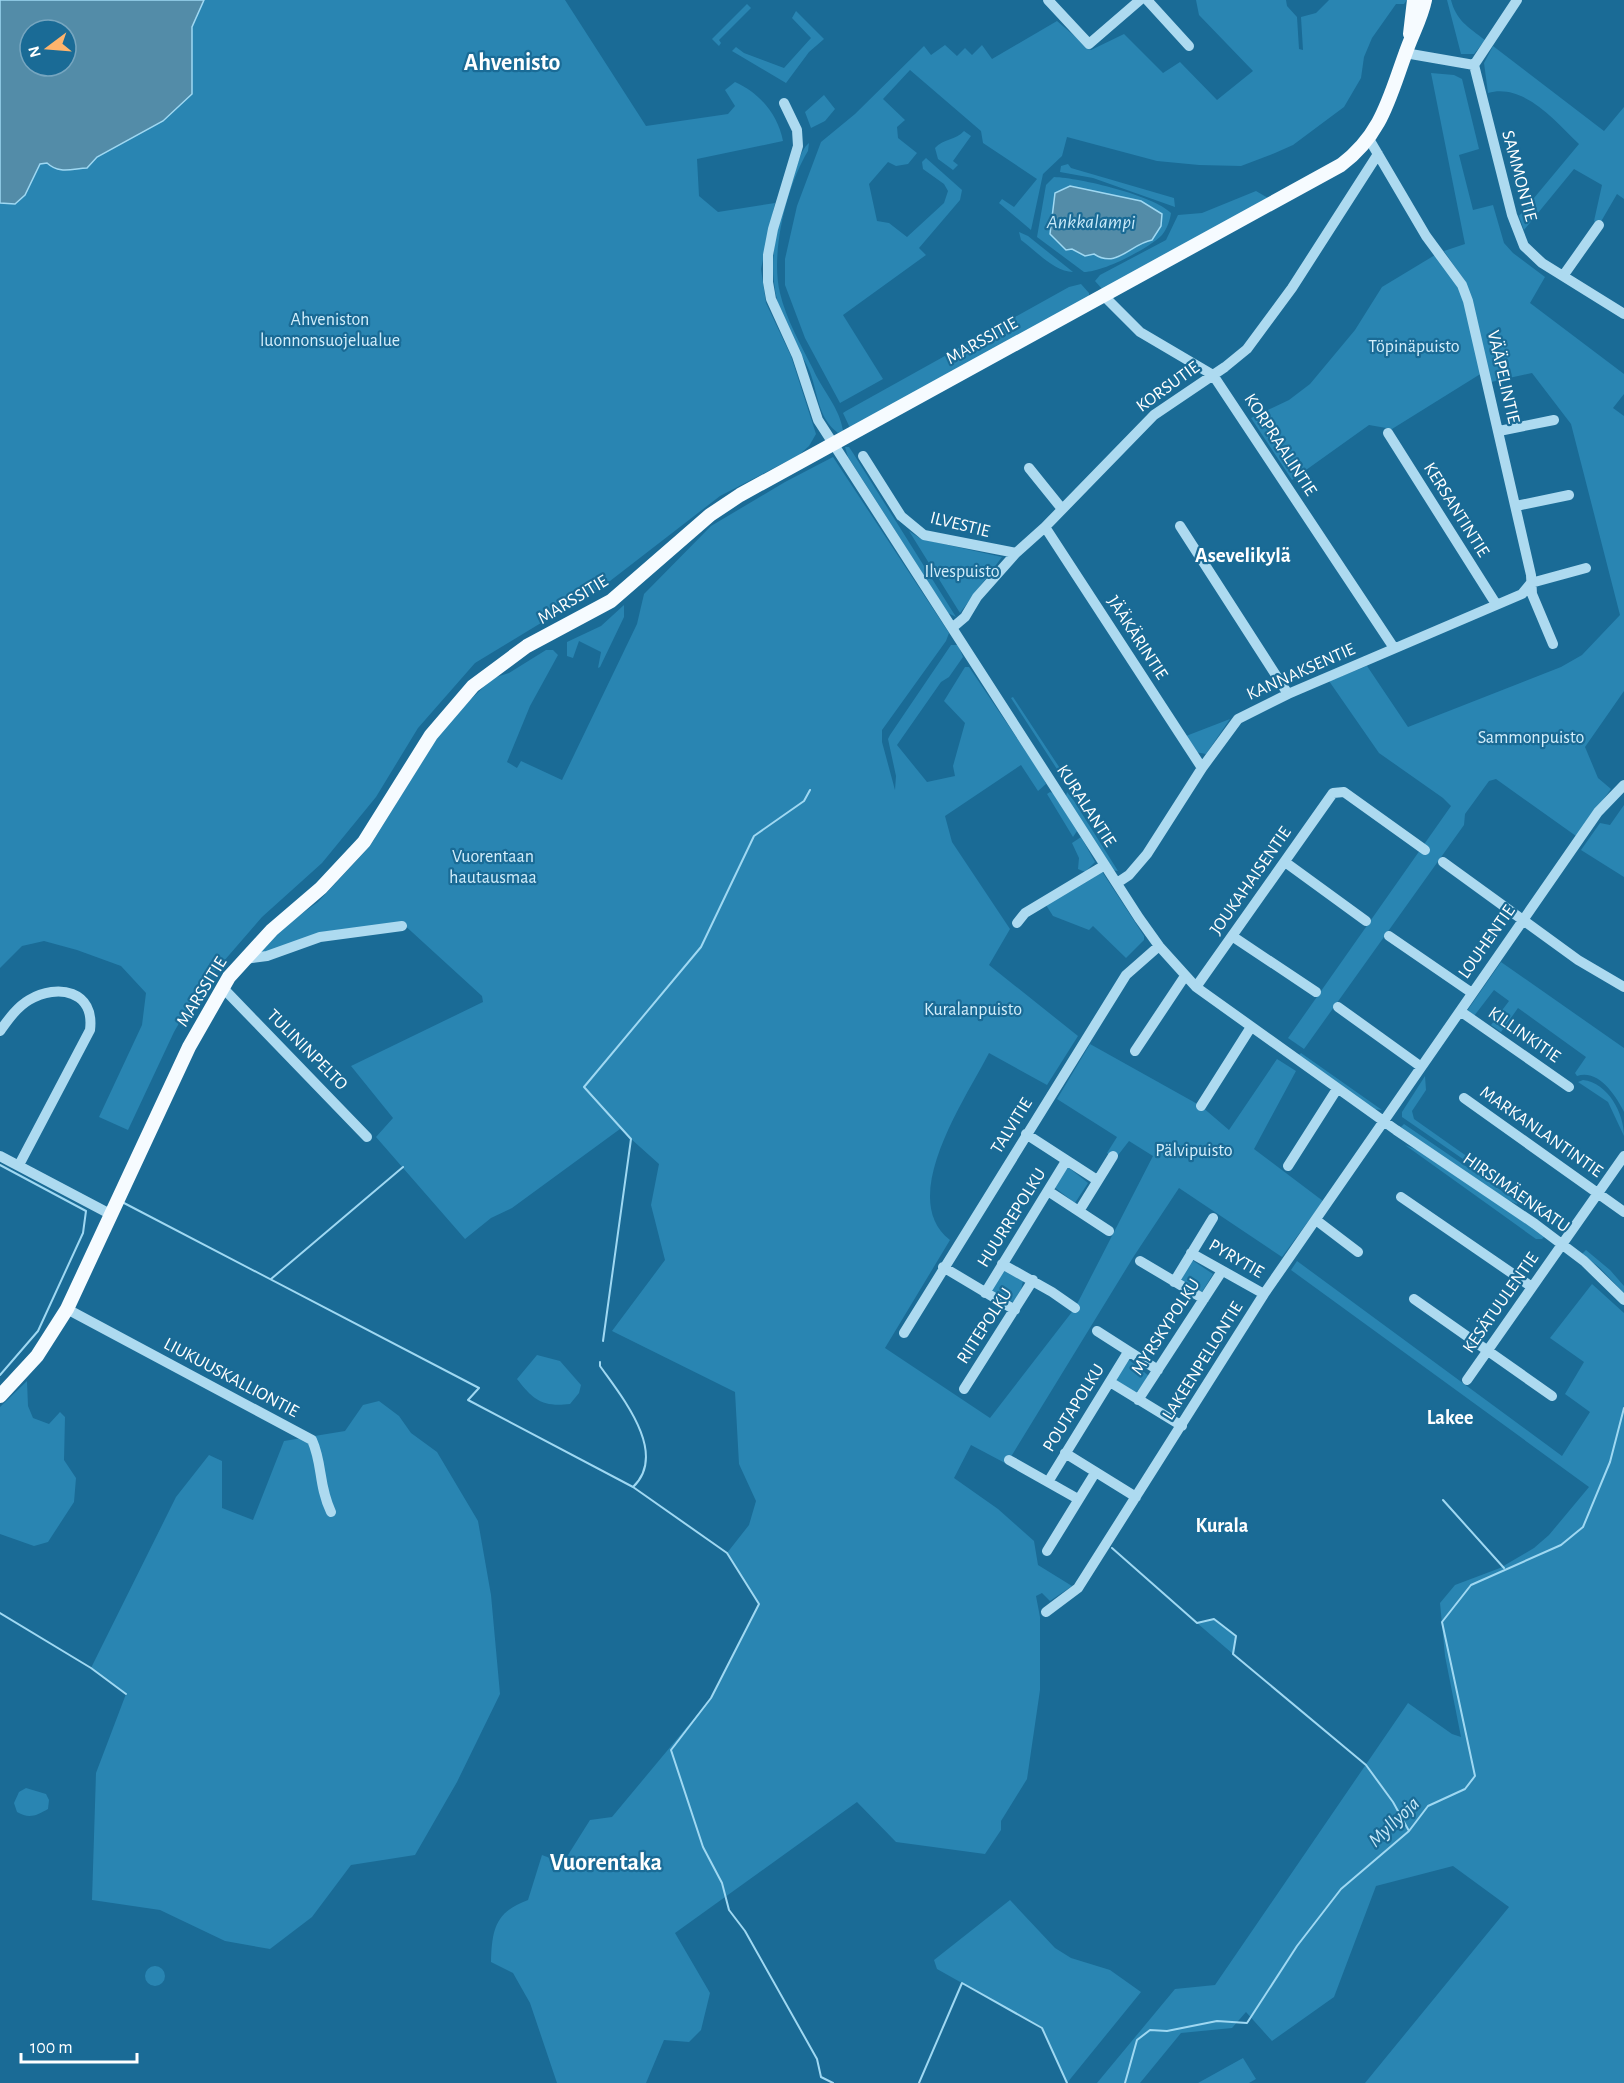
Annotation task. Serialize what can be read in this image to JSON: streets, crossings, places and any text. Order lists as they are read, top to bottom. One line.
{"streets":{"main road":["MARSSITIE"],"street":["SAMMONTIE","VÄÄPELINTIE","KORSUTIE","KORPRAALINTIE","KERSANTINTIE","ILVESTIE","JÄÄKÄRINTIE","KANNAKSENTIE","KURALANTIE","JOUKAHAISENTIE","LOUHENTIE","KILLINKITIE","TULININPELTO","TALVITIE","MARKANLANTINTIE","HIRSIMÄENKATU","HUURREPOLKU","PYRYTIE","KESÄTUULENTIE","RIITEPOLKU","MYRSKYPOLKU","LAKEENPELLONTIE","LIUKUUSKALLIONTIE","POUTAPOLKU"]},"crossings":[["MARSSITIE","VÄÄPELINTIE"],["MARSSITIE","KORPRAALINTIE"],["MARSSITIE","KURALANTIE"],["MARSSITIE","TULININPELTO"],["MARSSITIE","LIUKUUSKALLIONTIE"],["VÄÄPELINTIE","KORSUTIE"],["VÄÄPELINTIE","KANNAKSENTIE"],["KORSUTIE","KORPRAALINTIE"],["KORSUTIE","ILVESTIE"],["KORSUTIE","JÄÄKÄRINTIE"],["KORSUTIE","KURALANTIE"],["KORPRAALINTIE","KANNAKSENTIE"],["KERSANTINTIE","KANNAKSENTIE"],["JÄÄKÄRINTIE","KANNAKSENTIE"],["KANNAKSENTIE","KURALANTIE"],["KURALANTIE","JOUKAHAISENTIE"],["KURALANTIE","LOUHENTIE"],["KURALANTIE","TALVITIE"],["KURALANTIE","HIRSIMÄENKATU"],["KURALANTIE","LAKEENPELLONTIE"],["LOUHENTIE","KILLINKITIE"],["LOUHENTIE","HIRSIMÄENKATU"],["LOUHENTIE","LAKEENPELLONTIE"],["MARKANLANTINTIE","KESÄTUULENTIE"],["HIRSIMÄENKATU","KESÄTUULENTIE"],["HIRSIMÄENKATU","LAKEENPELLONTIE"],["PYRYTIE","MYRSKYPOLKU"],["PYRYTIE","LAKEENPELLONTIE"]],"districts":["Ahvenisto","Asevelikylä","Lakee","Kurala","Vuorentaka"],"water":["Ankkalampi","Myllyoja"],"parks":["Ahveniston luonnonsuojelualue","Töpinäpuisto","Ilvespuisto","Sammonpuisto","Vuorentaan hautausmaa","Kuralanpuisto","Pälvipuisto"],"scale_bar":"100 m","north":"left"}
